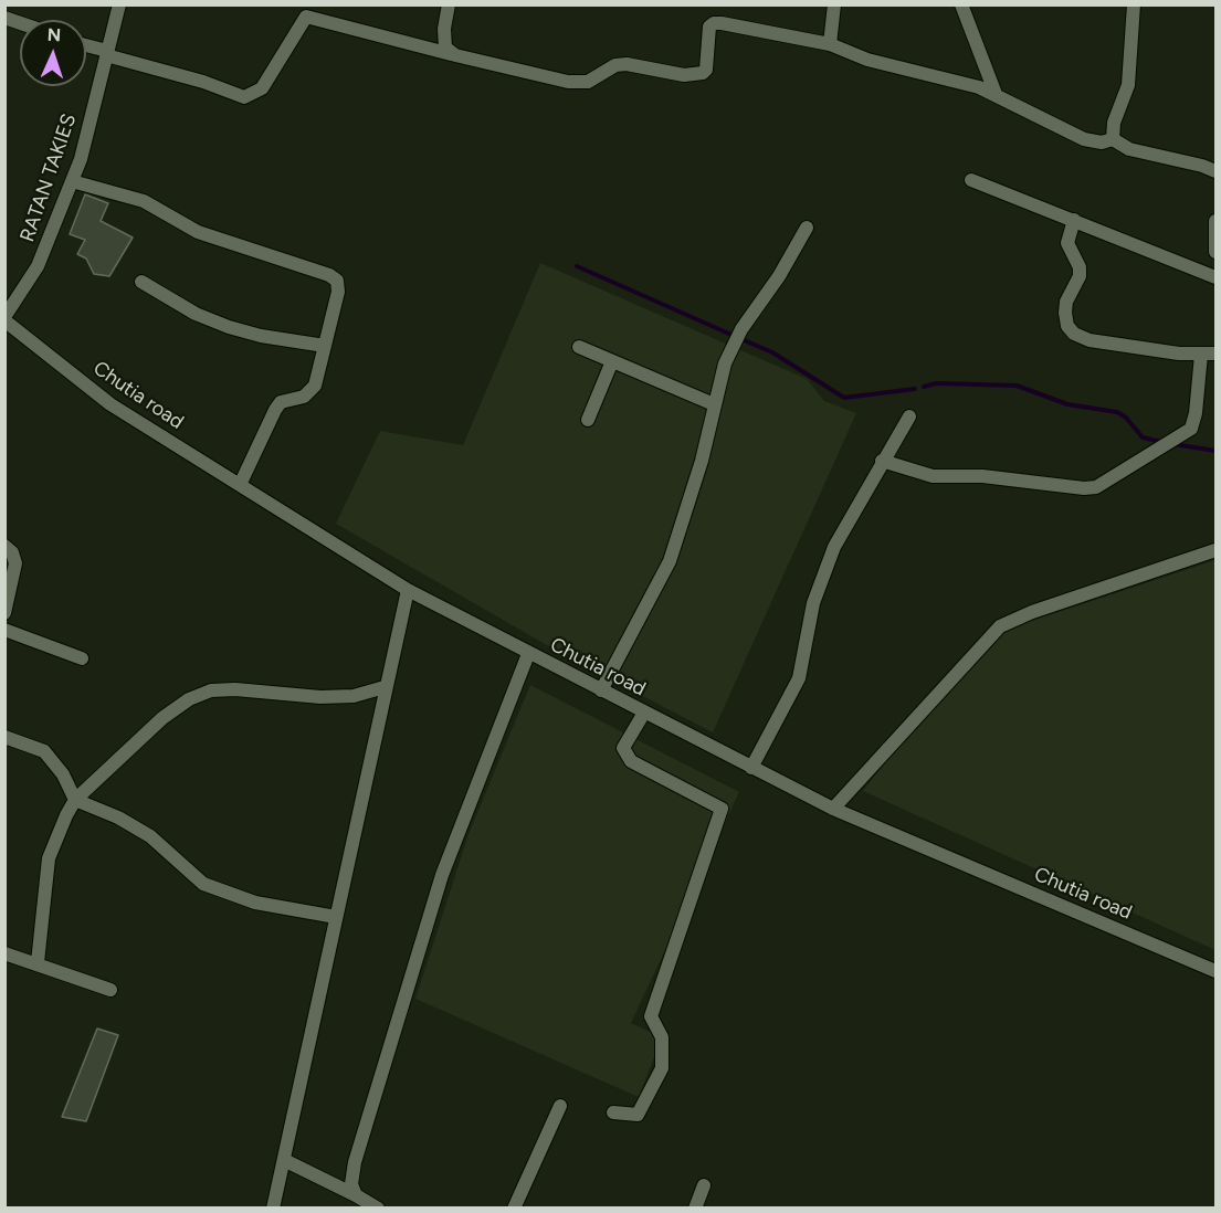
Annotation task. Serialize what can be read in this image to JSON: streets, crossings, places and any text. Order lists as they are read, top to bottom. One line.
{"streets":{"street":["RATAN TAKIES","Chutia road"]},"crossings":[["RATAN TAKIES","Chutia road"]],"north":"top"}
